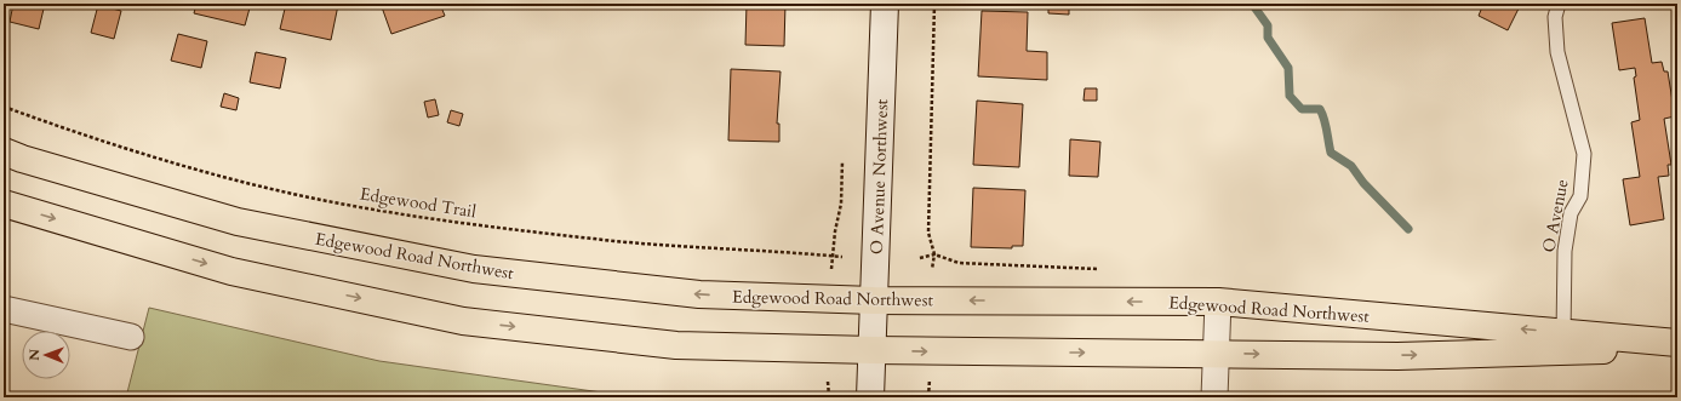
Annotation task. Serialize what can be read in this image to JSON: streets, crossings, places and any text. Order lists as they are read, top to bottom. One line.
{"streets":{"main road":["Edgewood Road Northwest"],"street":["O Avenue Northwest"],"lane":["O Avenue"],"path":["Edgewood Trail"]},"crossings":[["O Avenue Northwest","Edgewood Road Northwest"],["O Avenue","Edgewood Road Northwest"]],"north":"left"}
